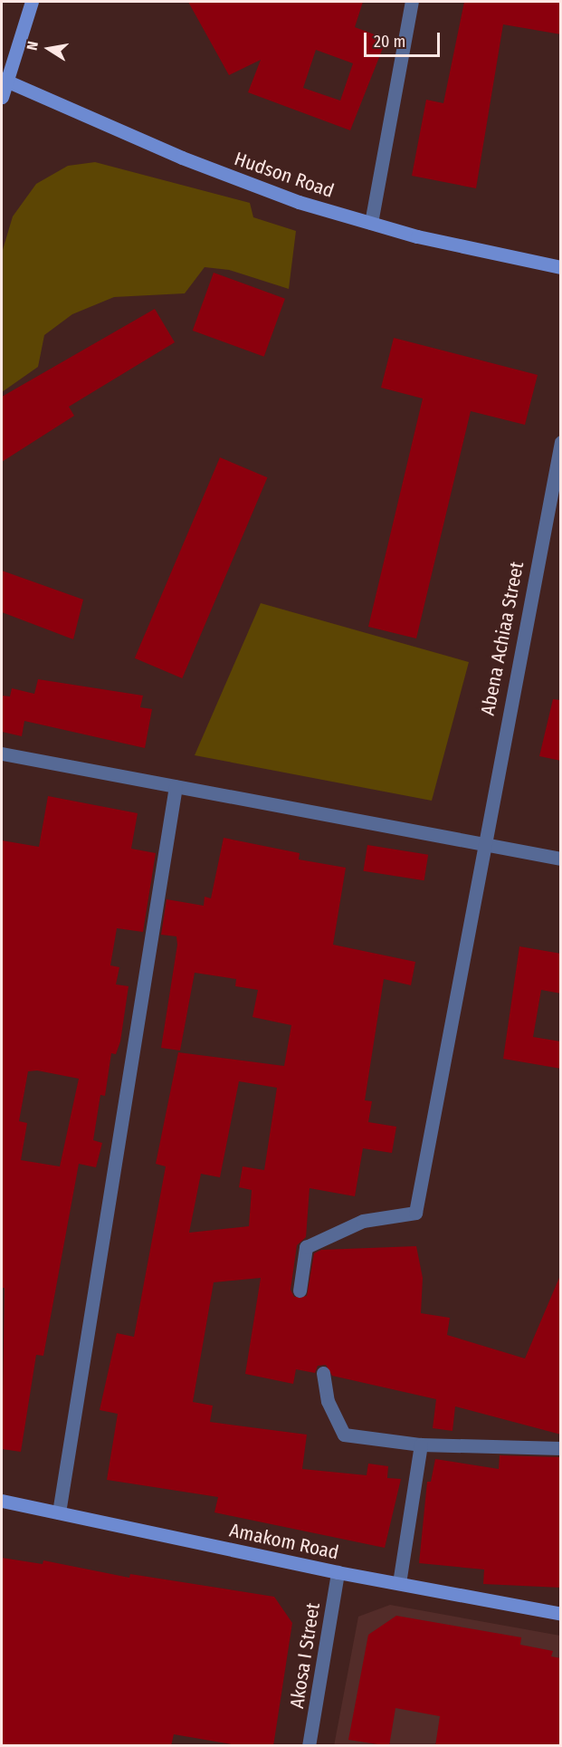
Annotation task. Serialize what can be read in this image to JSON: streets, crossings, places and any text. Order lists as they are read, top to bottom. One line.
{"streets":{"street":["Hudson Road","Abena Achiaa Street","Amakom Road","Akosa I Street"]},"crossings":[["Amakom Road","Akosa I Street"]],"scale_bar":"20 m","north":"left"}
